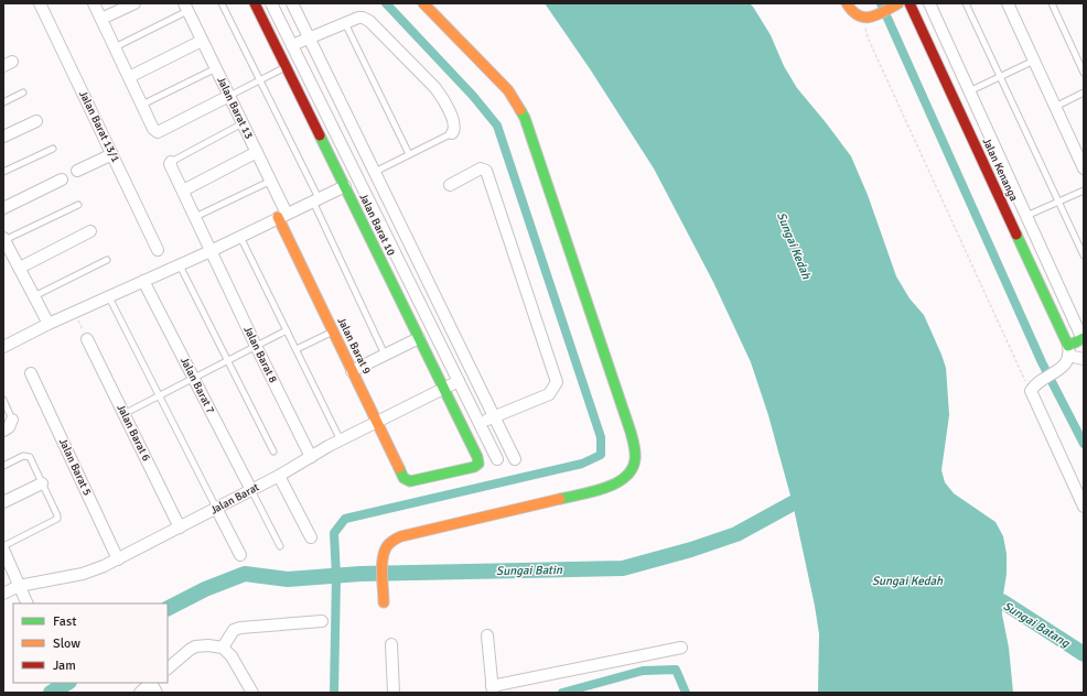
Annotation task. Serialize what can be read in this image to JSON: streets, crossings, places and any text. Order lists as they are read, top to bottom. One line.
{"streets":{"street":["Jalan Barat 13","Jalan Barat 13/1","Jalan Kenanga","Jalan Barat 10","Jalan Barat 9","Jalan Barat 8","Jalan Barat 7","Jalan Barat 6","Jalan Barat 5","Jalan Barat"]},"crossings":[["Jalan Barat 13","Jalan Barat 9"],["Jalan Barat 10","Jalan Barat 9"],["Jalan Barat 10","Jalan Barat"],["Jalan Barat 9","Jalan Barat"],["Jalan Barat 8","Jalan Barat"],["Jalan Barat 7","Jalan Barat"],["Jalan Barat 6","Jalan Barat"],["Jalan Barat 5","Jalan Barat"]],"water":["Sungai Kedah","Sungai Batin","Sungai Batang"],"legend":["Fast","Slow","Jam"]}
